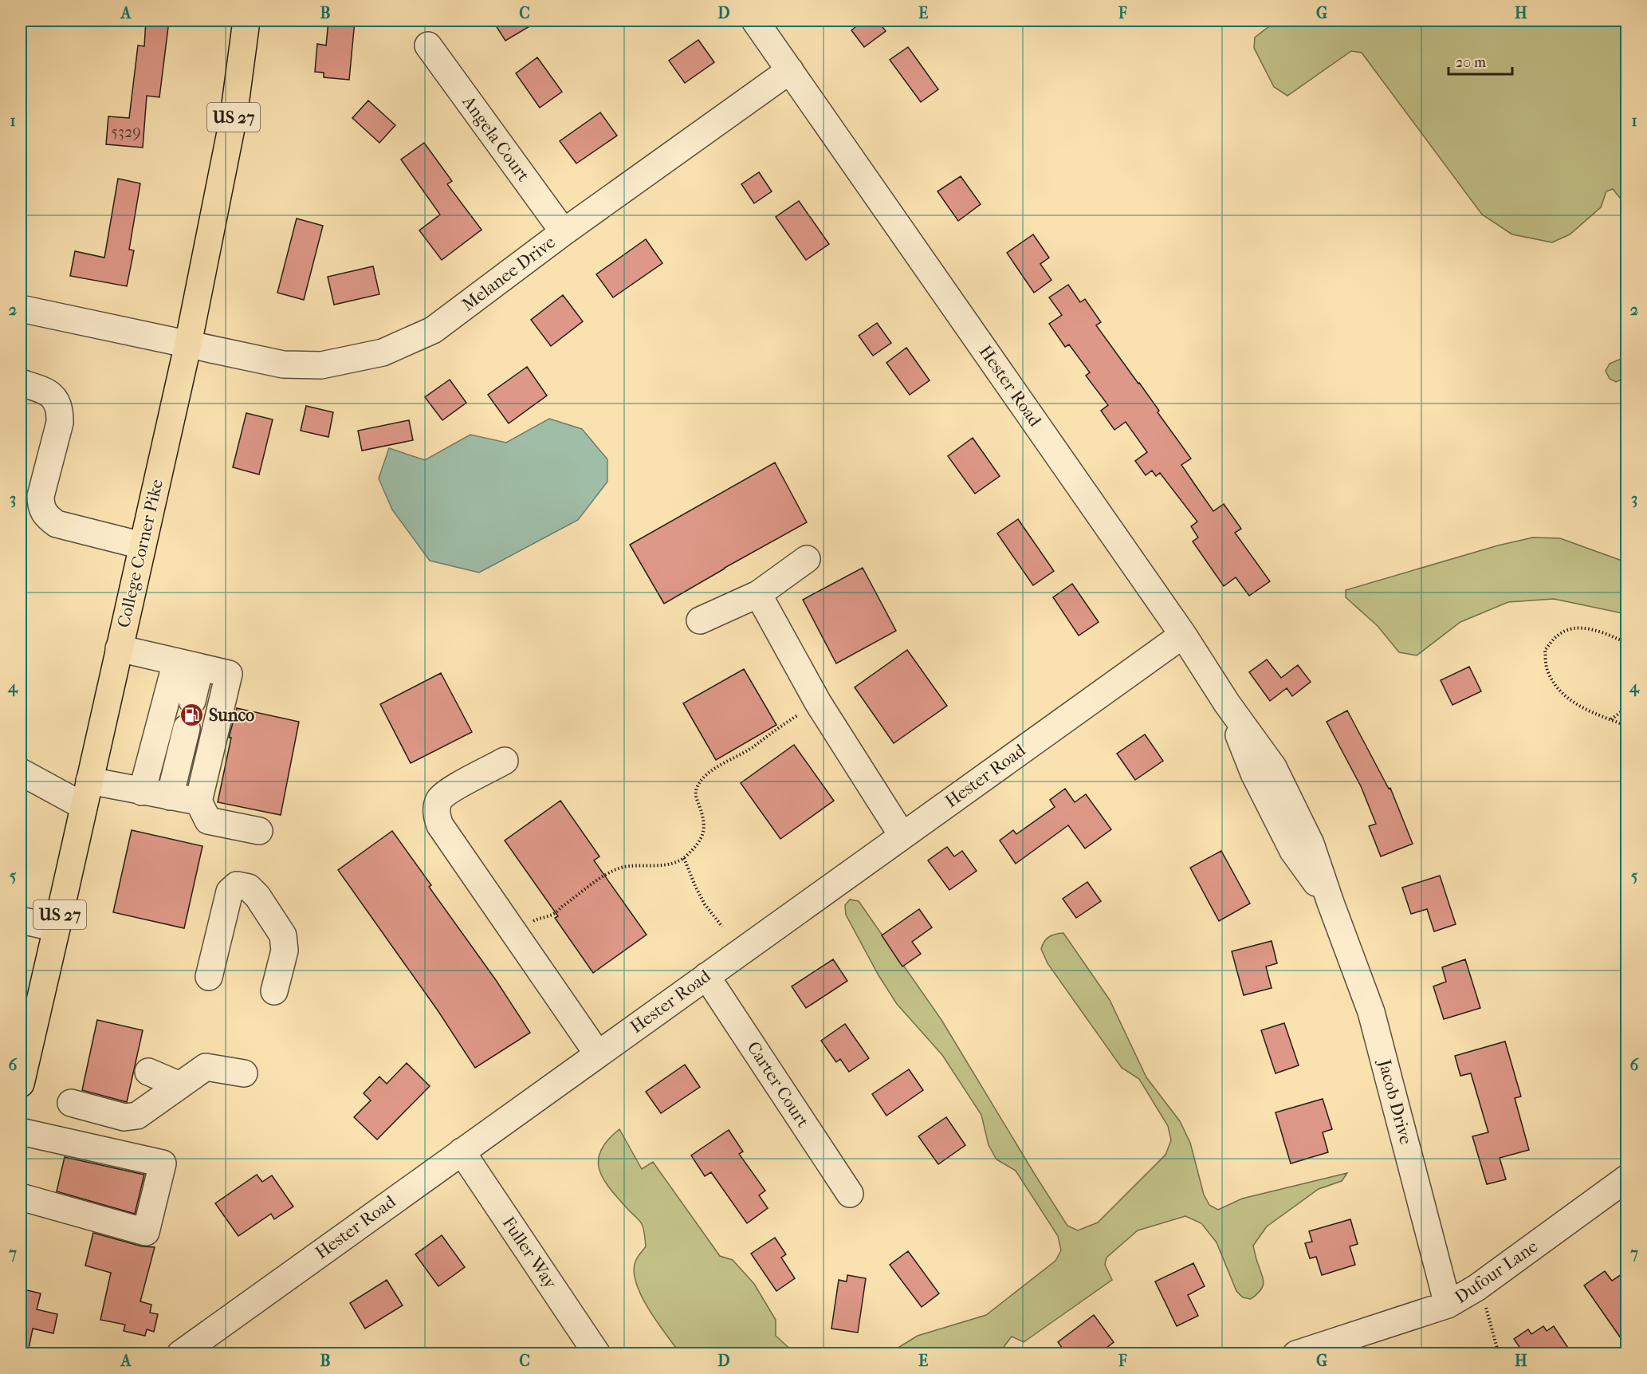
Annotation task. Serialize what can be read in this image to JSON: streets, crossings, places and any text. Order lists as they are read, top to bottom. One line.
{"streets":{"highway":["US 27","College Corner Pike"],"street":["Angela Court","Melanee Drive","Hester Road","Carter Court","Jacob Drive","Fuller Way","Dufour Lane"]},"crossings":[["Angela Court","Melanee Drive"],["Melanee Drive","Hester Road"],["Melanee Drive","College Corner Pike"],["Hester Road","Carter Court"],["Hester Road","Jacob Drive"],["Hester Road","Fuller Way"],["Jacob Drive","Dufour Lane"]],"places":{"fuel station":["Sunco"]},"house_numbers":["5329"],"scale_bar":"20 m","grid":{"columns":["A","B","C","D","E","F","G","H"],"rows":["1","2","3","4","5","6","7"]}}
